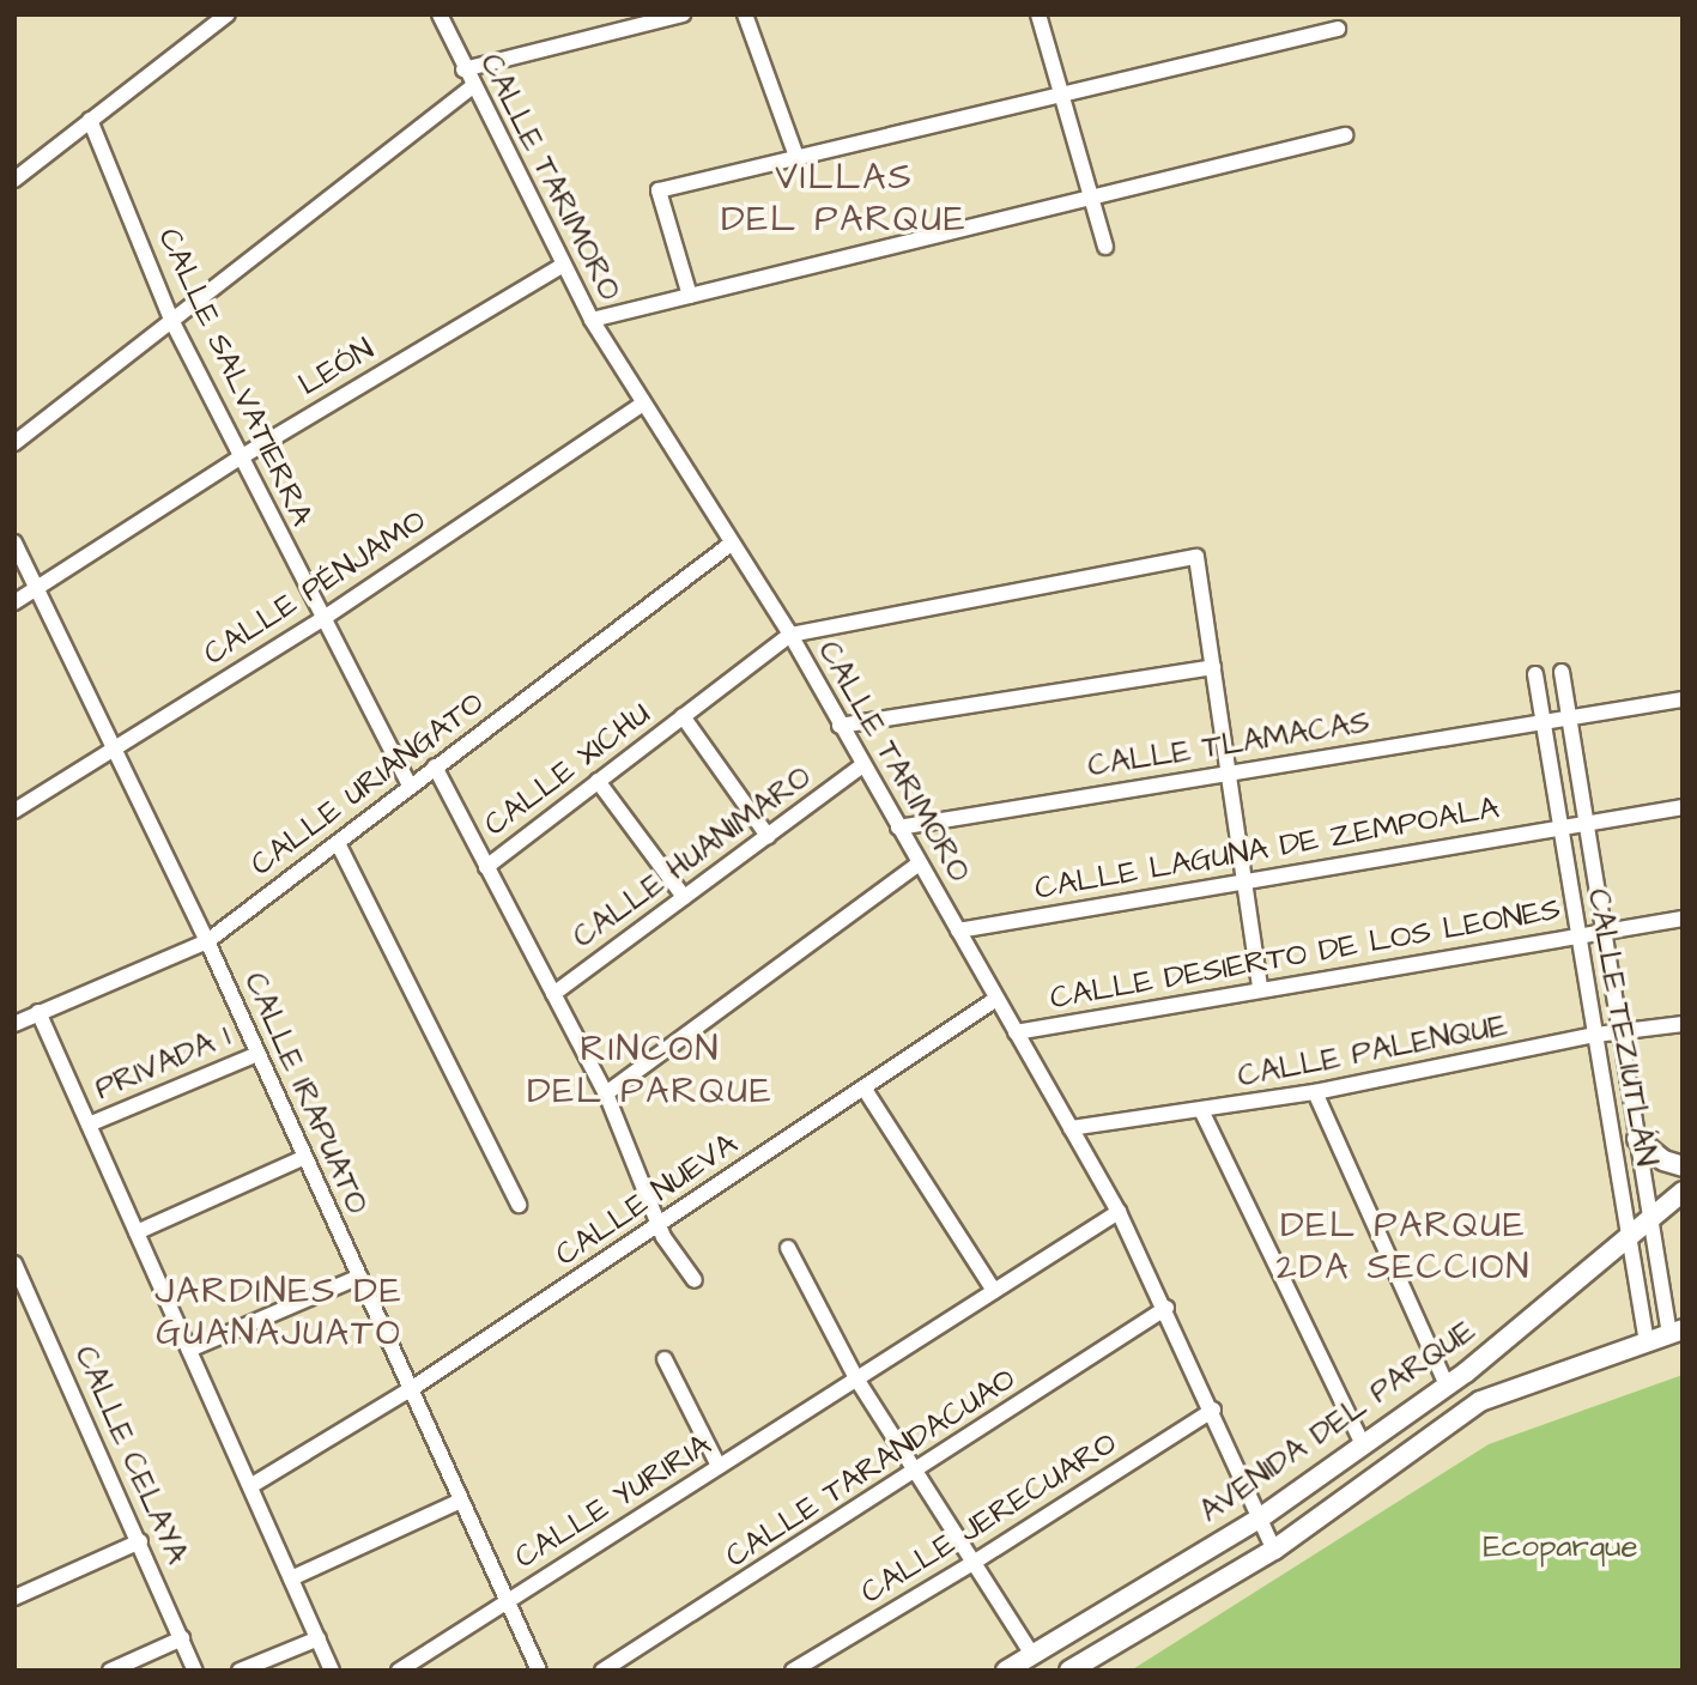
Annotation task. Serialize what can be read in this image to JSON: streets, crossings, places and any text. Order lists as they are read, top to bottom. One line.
{"streets":{"street":["CALLE TARIMORO","LEÓN","CALLE SALVATIERRA","CALLE PÉNJAMO","CALLE TLAMACAS","CALLE XICHU","CALLE URIANGATO","CALLE LAGUNA DE ZEMPOALA","CALLE HUANIMARO","CALLE DESIERTO DE LOS LEONES","CALLE TEZIUTLÁN","CALLE PALENQUE","PRIVADA 1","CALLE IRAPUATO","CALLE NUEVA","AVENIDA DEL PARQUE","CALLE CELAYA","CALLE TARANDACUAO","CALLE YURIRIA","CALLE JERECUARO"]},"crossings":[["CALLE TARIMORO","LEÓN"],["CALLE TARIMORO","CALLE PÉNJAMO"],["CALLE TARIMORO","CALLE TLAMACAS"],["CALLE TARIMORO","CALLE XICHU"],["CALLE TARIMORO","CALLE URIANGATO"],["CALLE TARIMORO","CALLE LAGUNA DE ZEMPOALA"],["CALLE TARIMORO","CALLE HUANIMARO"],["CALLE TARIMORO","CALLE DESIERTO DE LOS LEONES"],["CALLE TARIMORO","CALLE PALENQUE"],["CALLE TARIMORO","CALLE NUEVA"],["CALLE TARIMORO","AVENIDA DEL PARQUE"],["CALLE TARIMORO","CALLE TARANDACUAO"],["CALLE TARIMORO","CALLE YURIRIA"],["CALLE TARIMORO","CALLE JERECUARO"],["LEÓN","CALLE SALVATIERRA"],["LEÓN","CALLE IRAPUATO"],["CALLE SALVATIERRA","CALLE PÉNJAMO"],["CALLE SALVATIERRA","CALLE URIANGATO"],["CALLE PÉNJAMO","CALLE IRAPUATO"],["CALLE TLAMACAS","CALLE TEZIUTLÁN"],["CALLE XICHU","CALLE HUANIMARO"],["CALLE URIANGATO","CALLE IRAPUATO"],["CALLE LAGUNA DE ZEMPOALA","CALLE TEZIUTLÁN"],["CALLE DESIERTO DE LOS LEONES","CALLE TEZIUTLÁN"],["CALLE TEZIUTLÁN","CALLE PALENQUE"],["CALLE TEZIUTLÁN","AVENIDA DEL PARQUE"],["PRIVADA 1","CALLE IRAPUATO"],["CALLE IRAPUATO","CALLE NUEVA"],["CALLE IRAPUATO","CALLE YURIRIA"]],"districts":["VILLAS DEL PARQUE","RINCON DEL PARQUE","DEL PARQUE 2DA SECCION","JARDINES DE GUANAJUATO"],"parks":["Ecoparque"]}
